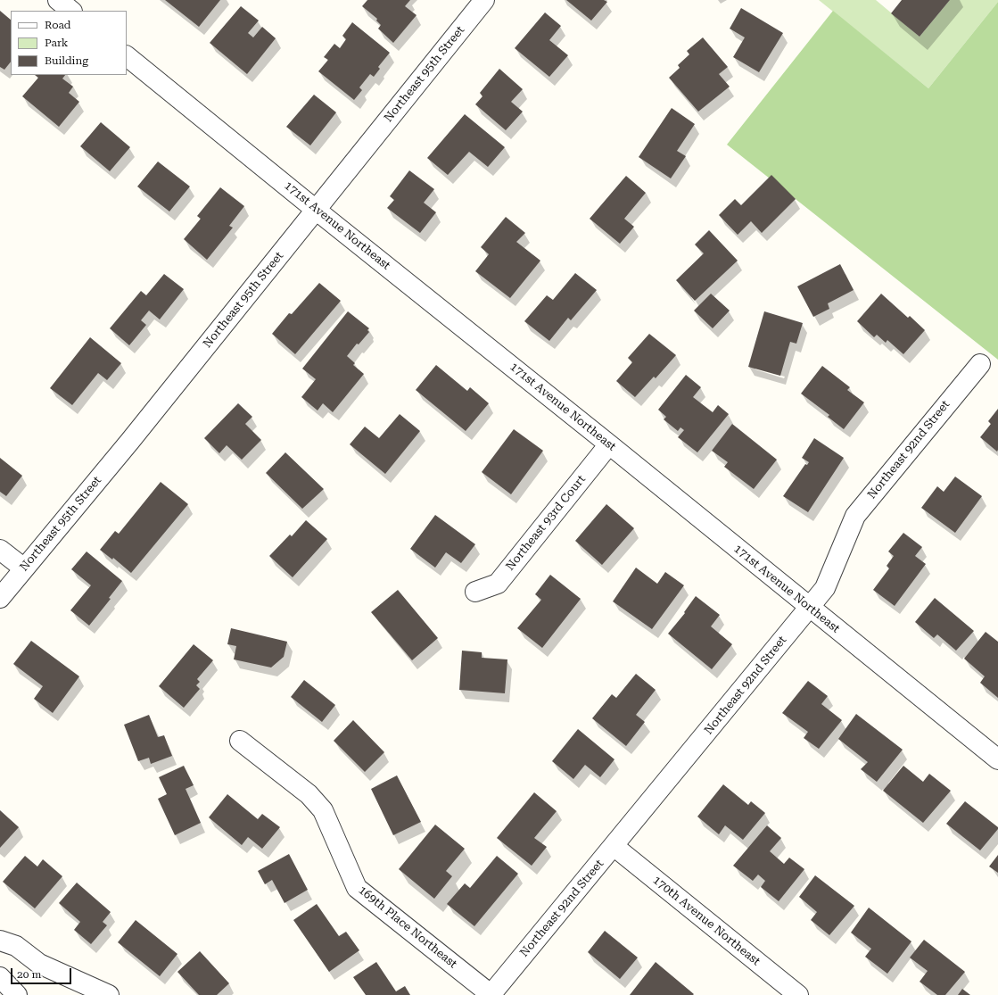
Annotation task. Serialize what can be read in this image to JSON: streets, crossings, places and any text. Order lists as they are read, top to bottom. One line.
{"streets":{"street":["Northeast 95th Street","171st Avenue Northeast","Northeast 92nd Street","Northeast 93rd Court","170th Avenue Northeast","169th Place Northeast"]},"crossings":[["Northeast 95th Street","171st Avenue Northeast"],["171st Avenue Northeast","Northeast 92nd Street"],["171st Avenue Northeast","Northeast 93rd Court"],["Northeast 92nd Street","170th Avenue Northeast"],["Northeast 92nd Street","169th Place Northeast"]],"legend":["Road","Park","Building"],"scale_bar":"20 m"}
